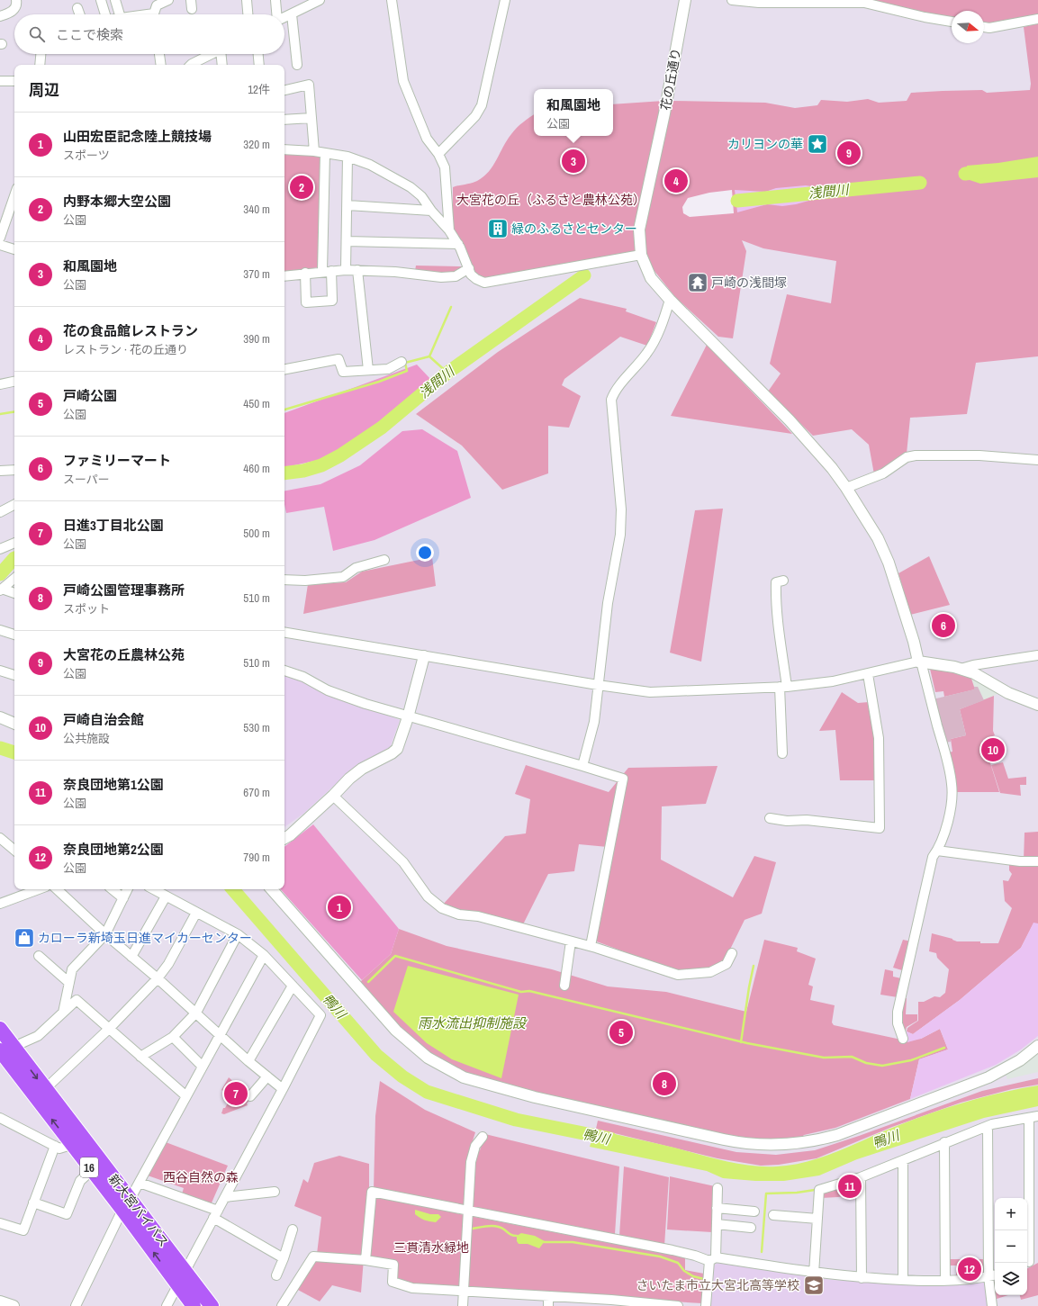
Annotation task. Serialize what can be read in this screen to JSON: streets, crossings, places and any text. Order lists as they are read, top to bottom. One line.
{"streets":{"highway":["16","新大宮バイパス"],"street":["花の丘通り"]},"water":["浅間川","鴨川","雨水流出抑制施設"],"parks":["大宮花の丘（ふるさと農林公苑）","西谷自然の森","三貫清水緑地"],"places":{"place":["カリヨンの華"],"building":["緑のふるさとセンター"],"temple":["戸崎の浅間塚"],"shop":["カローラ新埼玉日進マイカーセンター"],"school or university":["さいたま市立大宮北高等学校"]},"north":"right","page":{"search":"ここで検索","heading":["周辺","12件"],"popup":["和風園地","公園"],"list":[{"mark":"1","name":"山田宏臣記念陸上競技場","note":"スポーツ","value":"320 m"},{"mark":"2","name":"内野本郷大空公園","note":"公園","value":"340 m"},{"mark":"3","name":"和風園地","note":"公園","value":"370 m"},{"mark":"4","name":"花の食品館レストラン","note":"レストラン · 花の丘通り","value":"390 m"},{"mark":"5","name":"戸崎公園","note":"公園","value":"450 m"},{"mark":"6","name":"ファミリーマート","note":"スーパー","value":"460 m"},{"mark":"7","name":"日進3丁目北公園","note":"公園","value":"500 m"},{"mark":"8","name":"戸崎公園管理事務所","note":"スポット","value":"510 m"},{"mark":"9","name":"大宮花の丘農林公苑","note":"公園","value":"510 m"},{"mark":"10","name":"戸崎自治会館","note":"公共施設","value":"530 m"},{"mark":"11","name":"奈良団地第1公園","note":"公園","value":"670 m"},{"mark":"12","name":"奈良団地第2公園","note":"公園","value":"790 m"}],"pins":["9","3","4","2","6","10","1","5","8","7","11","12"],"map_buttons":["+","−"]}}
